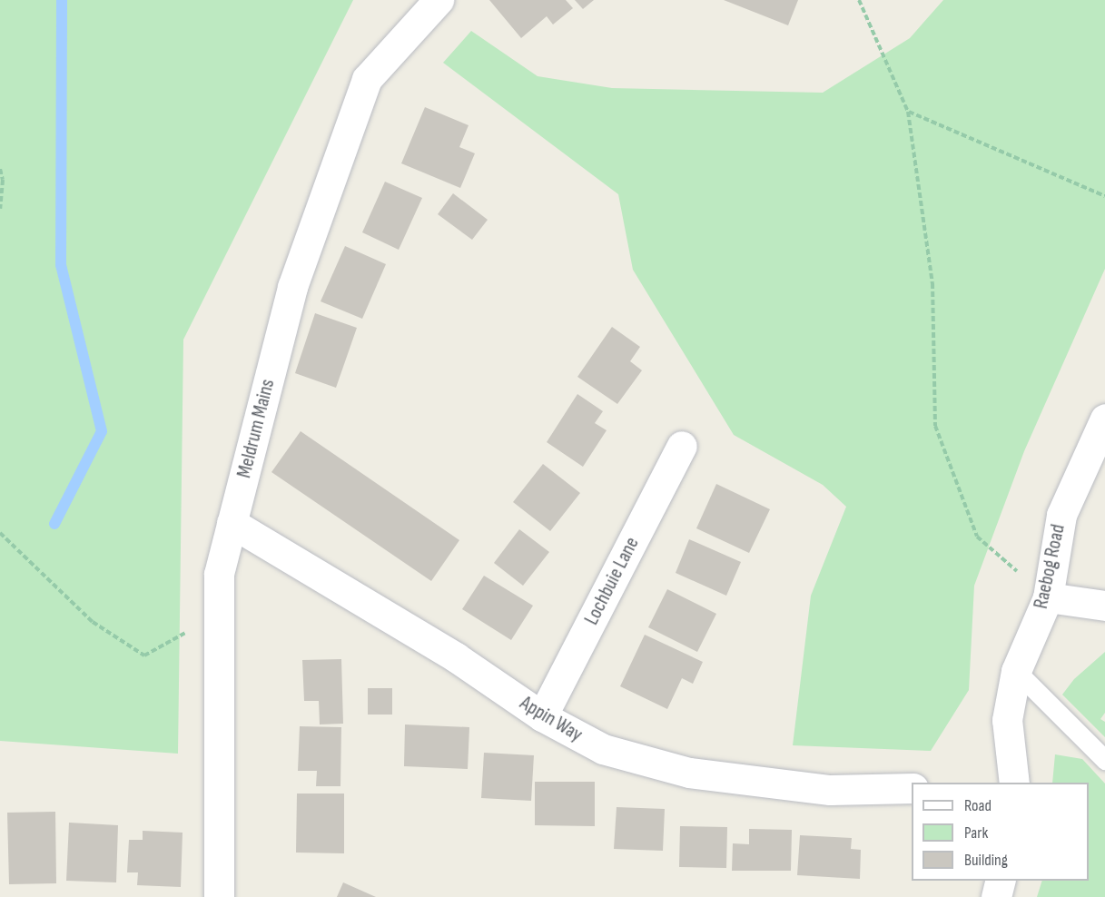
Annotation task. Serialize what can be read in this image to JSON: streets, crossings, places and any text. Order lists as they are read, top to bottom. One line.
{"streets":{"street":["Meldrum Mains","Raebog Road","Lochbuie Lane","Appin Way"]},"crossings":[["Meldrum Mains","Appin Way"],["Lochbuie Lane","Appin Way"]],"legend":["Road","Park","Building"]}
